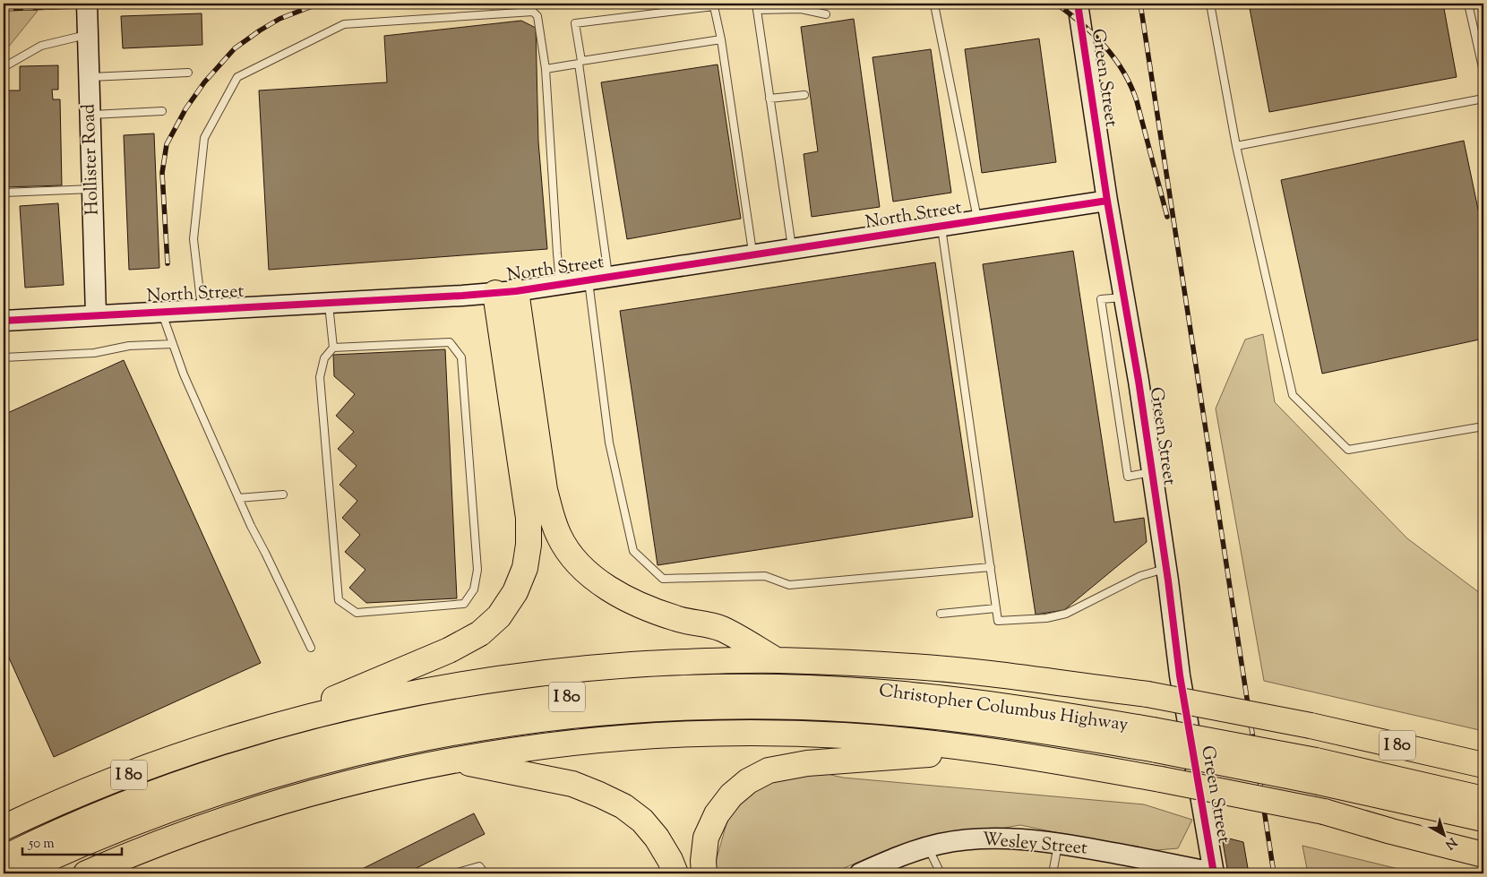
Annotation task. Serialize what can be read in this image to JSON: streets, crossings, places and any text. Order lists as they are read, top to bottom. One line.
{"streets":{"highway":["I 80","Christopher Columbus Highway"],"street":["Green Street","Hollister Road","North Street","Wesley Street"]},"crossings":[["Green Street","North Street"],["Green Street","Wesley Street"],["Hollister Road","North Street"]],"scale_bar":"50 m","north":"bottom right"}
